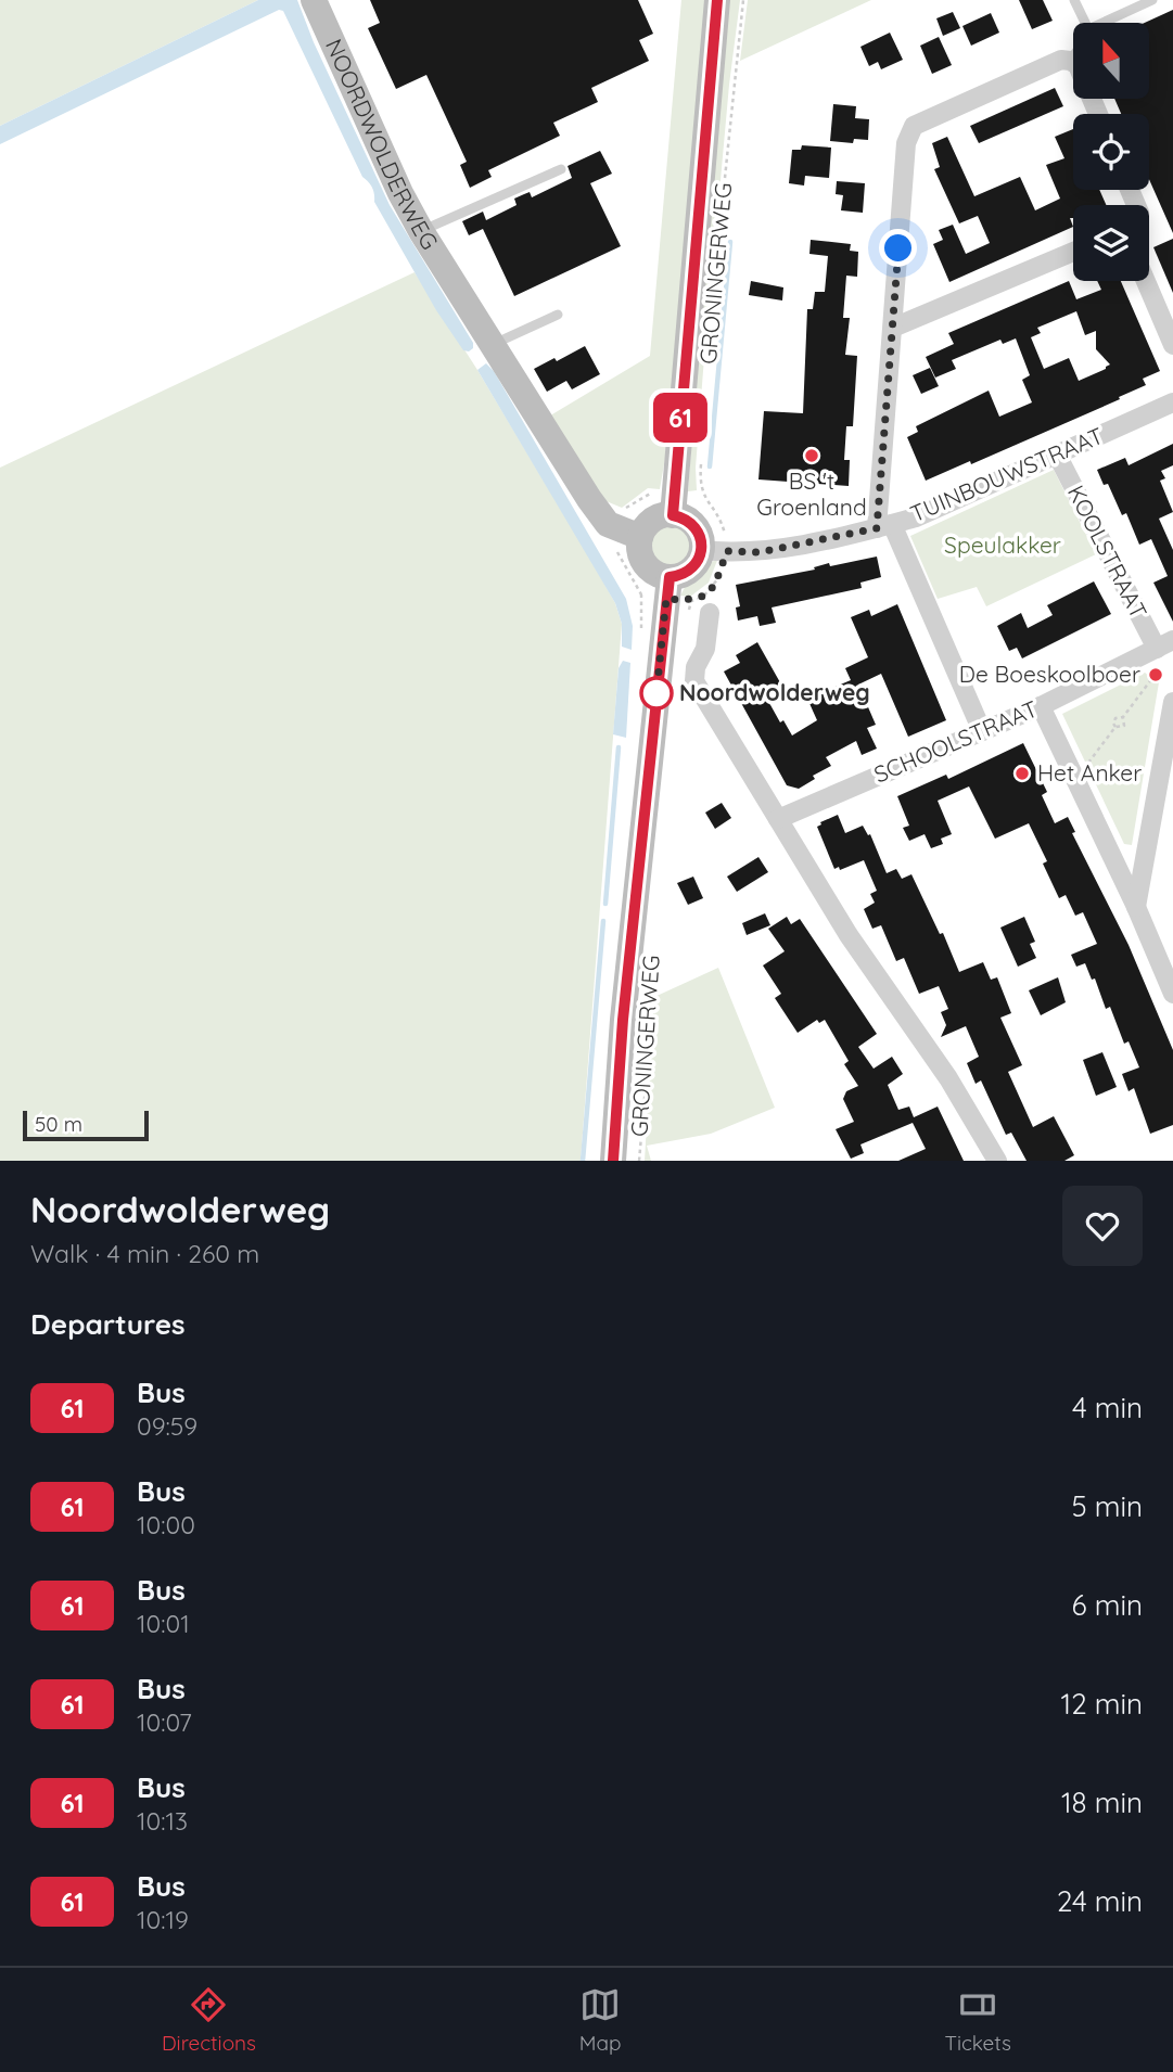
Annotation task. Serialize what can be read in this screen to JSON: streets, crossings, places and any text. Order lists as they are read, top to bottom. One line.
{"streets":{"main road":["NOORDWOLDERWEG","GRONINGERWEG"],"street":["TUINBOUWSTRAAT","KOOLSTRAAT","SCHOOLSTRAAT"]},"crossings":[["TUINBOUWSTRAAT","KOOLSTRAAT"],["KOOLSTRAAT","SCHOOLSTRAAT"]],"parks":["Speulakker"],"places":["BS 't Groenland","De Boeskoolboer","Noordwolderweg","Het Anker"],"lines":["bus line 61"],"scale_bar":"50 m","north":"top","page":{"on_map":"61","scale":"50 m","heading":[["Noordwolderweg","Walk · 4 min · 260 m"],"Departures"],"list":[{"mark":"61","name":"Bus","note":"09:59","value":"4 min"},{"mark":"61","name":"Bus","note":"10:00","value":"5 min"},{"mark":"61","name":"Bus","note":"10:01","value":"6 min"},{"mark":"61","name":"Bus","note":"10:07","value":"12 min"},{"mark":"61","name":"Bus","note":"10:13","value":"18 min"},{"mark":"61","name":"Bus","note":"10:19","value":"24 min"}],"tabs":["Directions","Map","Tickets"]}}
